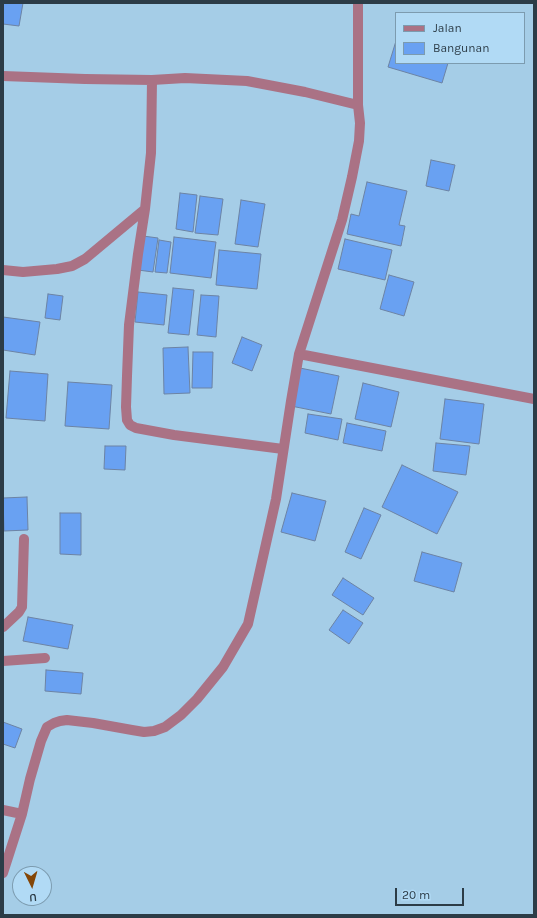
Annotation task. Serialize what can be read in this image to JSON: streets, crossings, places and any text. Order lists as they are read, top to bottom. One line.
{"legend":["Jalan","Bangunan"],"scale_bar":"20 m","north":"bottom"}
